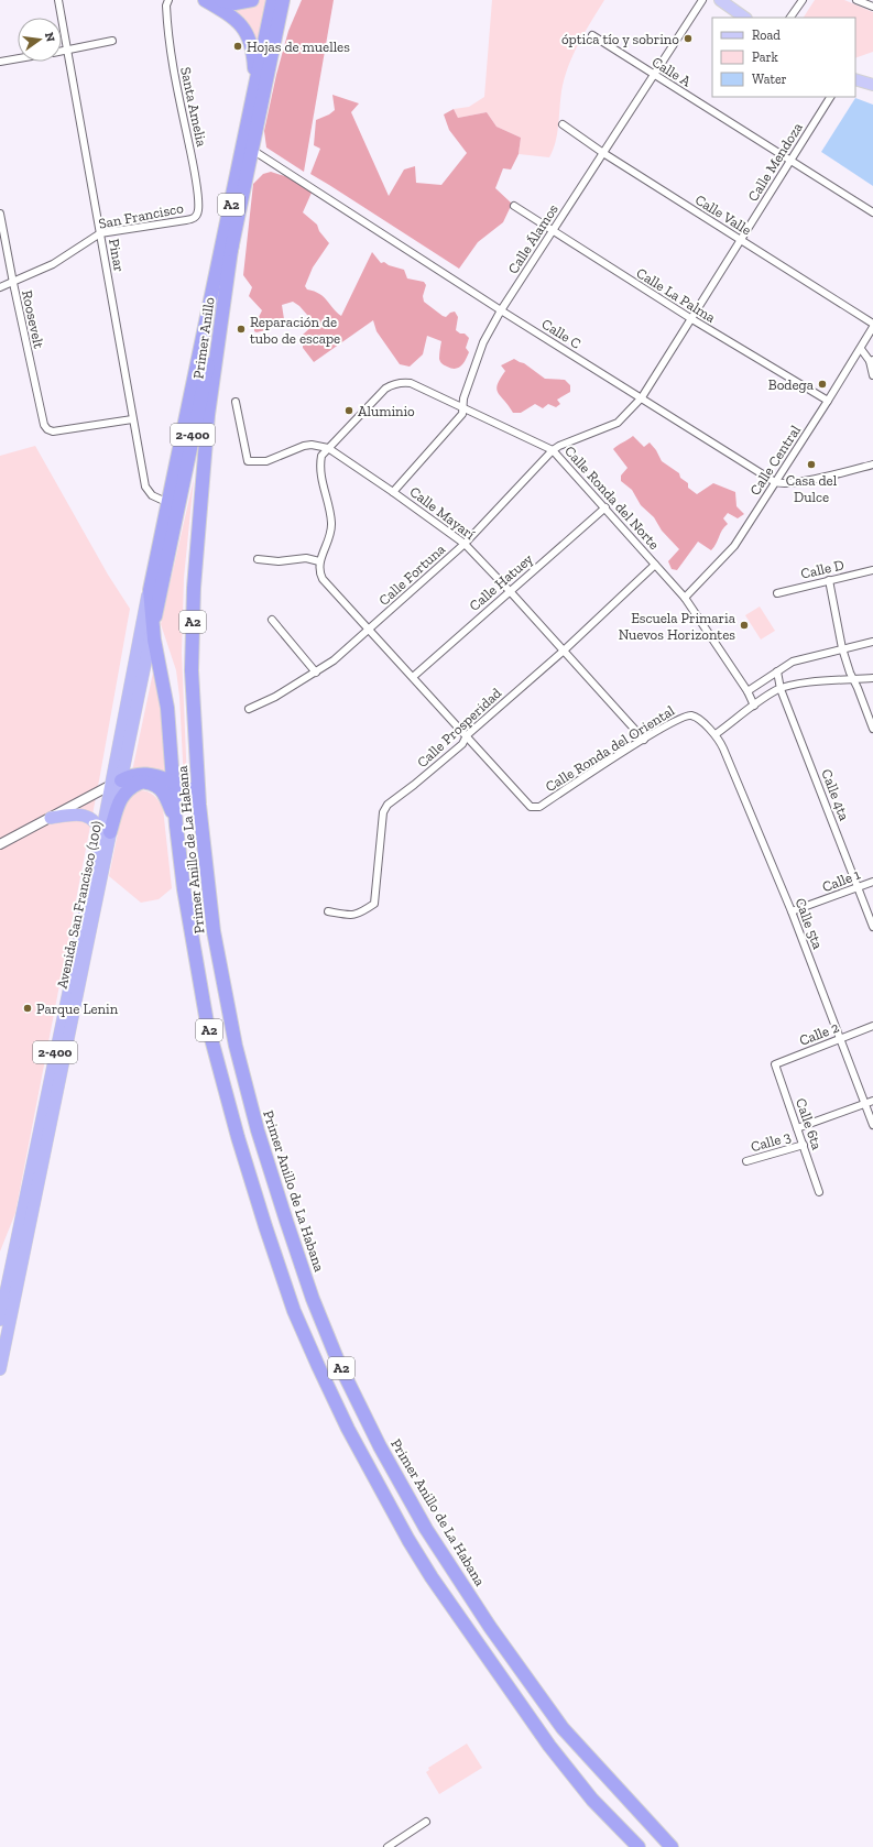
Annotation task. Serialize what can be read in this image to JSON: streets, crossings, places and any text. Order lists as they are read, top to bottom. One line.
{"streets":{"highway":["A2","Primer Anillo","2-400","Primer Anillo de La Habana","Avenida San Francisco (100)"],"street":["Calle A","Santa Amelia","Calle Mendoza","Calle Valle","San Francisco","Calle Álamos","Pinar","Calle La Palma","Roosevelt","Calle C","Calle Central","Calle Ronda del Norte","Calle Mayarí","Calle D","Calle Fortuna","Calle Hatuey","Calle Prosperidad","Calle Ronda del Oriental","Calle 4ta","Calle 1","Calle 5ta","Calle 2","Calle 6ta","Calle 3"]},"crossings":[["Calle A","Calle Mendoza"],["Calle A","Calle Álamos"],["Santa Amelia","San Francisco"],["Calle Mendoza","Calle Valle"],["Calle Mendoza","Calle La Palma"],["Calle Mendoza","Calle C"],["Calle Mendoza","Calle Fortuna"],["A2","Pinar"],["A2","Calle C"],["A2","Primer Anillo"],["A2","2-400"],["A2","Primer Anillo de La Habana"],["A2","Avenida San Francisco (100)"],["Calle Valle","Calle Álamos"],["San Francisco","Pinar"],["San Francisco","Roosevelt"],["Calle Álamos","Calle La Palma"],["Calle Álamos","Calle C"],["Calle Álamos","Calle Ronda del Norte"],["Calle Álamos","Calle Mayarí"],["Pinar","Roosevelt"],["Calle La Palma","Calle Central"],["Calle C","Calle Central"],["Calle C","Calle Fortuna"],["Primer Anillo","2-400"],["Primer Anillo","Primer Anillo de La Habana"],["2-400","Avenida San Francisco (100)"],["Calle Central","Calle Ronda del Norte"],["Calle Ronda del Norte","Calle Mayarí"],["Calle Ronda del Norte","Calle Fortuna"],["Calle Ronda del Norte","Calle Hatuey"],["Calle Ronda del Norte","Calle Prosperidad"],["Calle Mayarí","Calle Fortuna"],["Calle Mayarí","Calle Hatuey"],["Calle Mayarí","Calle Prosperidad"],["Calle Mayarí","Calle Ronda del Oriental"],["Calle Prosperidad","Calle Ronda del Oriental"],["Calle Ronda del Oriental","Calle 5ta"],["Calle 4ta","Calle 1"],["Calle 1","Calle 5ta"],["Calle 5ta","Calle 2"],["Calle 5ta","Calle 3"],["Calle 2","Calle 6ta"],["Calle 6ta","Calle 3"]],"places":["óptica tío y sobrino","Hojas de muelles","Reparación de tubo de escape","Bodega","Aluminio","Casa del Dulce","Escuela Primaria Nuevos Horizontes","Parque Lenin"],"legend":["Road","Park","Water"],"north":"right"}
